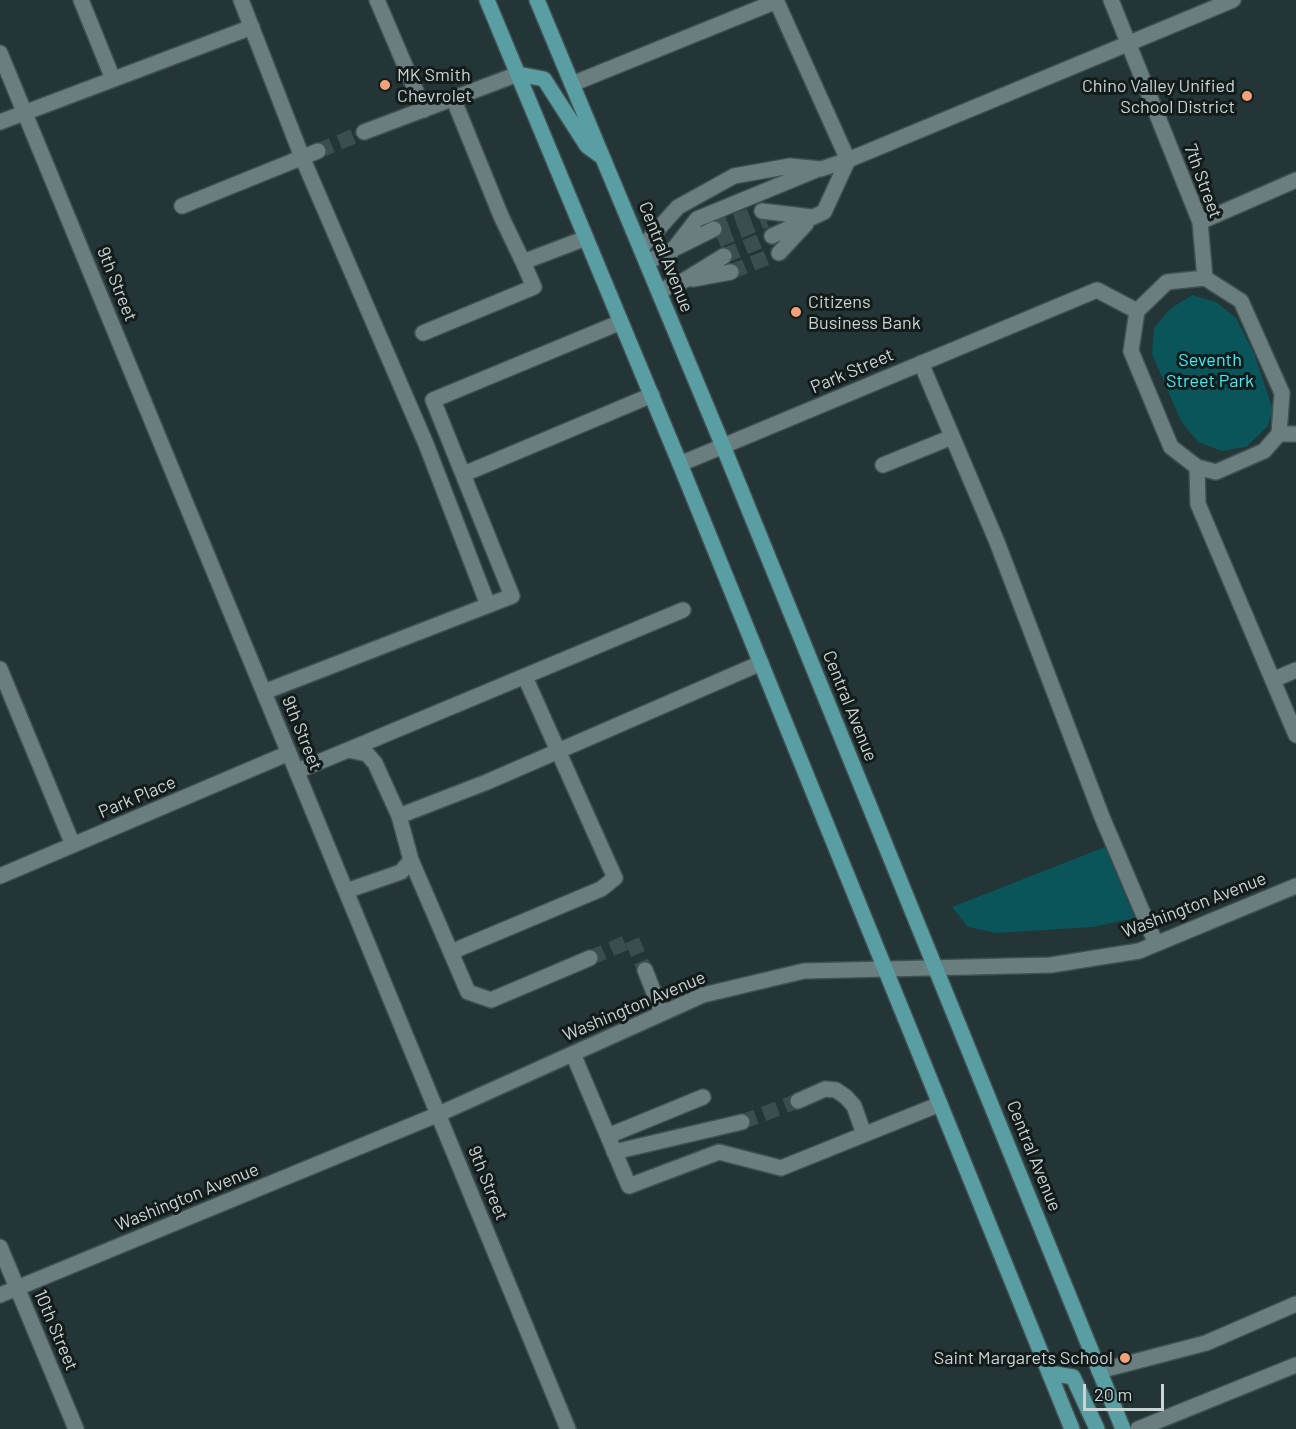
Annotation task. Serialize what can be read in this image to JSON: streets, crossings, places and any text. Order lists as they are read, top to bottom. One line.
{"streets":{"main road":["Central Avenue"],"street":["7th Street","9th Street","Park Street","Park Place","Washington Avenue","10th Street"]},"crossings":[["7th Street","Park Street"],["Central Avenue","Park Street"],["Central Avenue","Washington Avenue"],["9th Street","Park Place"],["9th Street","Washington Avenue"],["Washington Avenue","10th Street"]],"parks":["Seventh Street Park"],"places":["MK Smith Chevrolet","Chino Valley Unified School District","Citizens Business Bank","Saint Margarets School"],"scale_bar":"20 m"}
